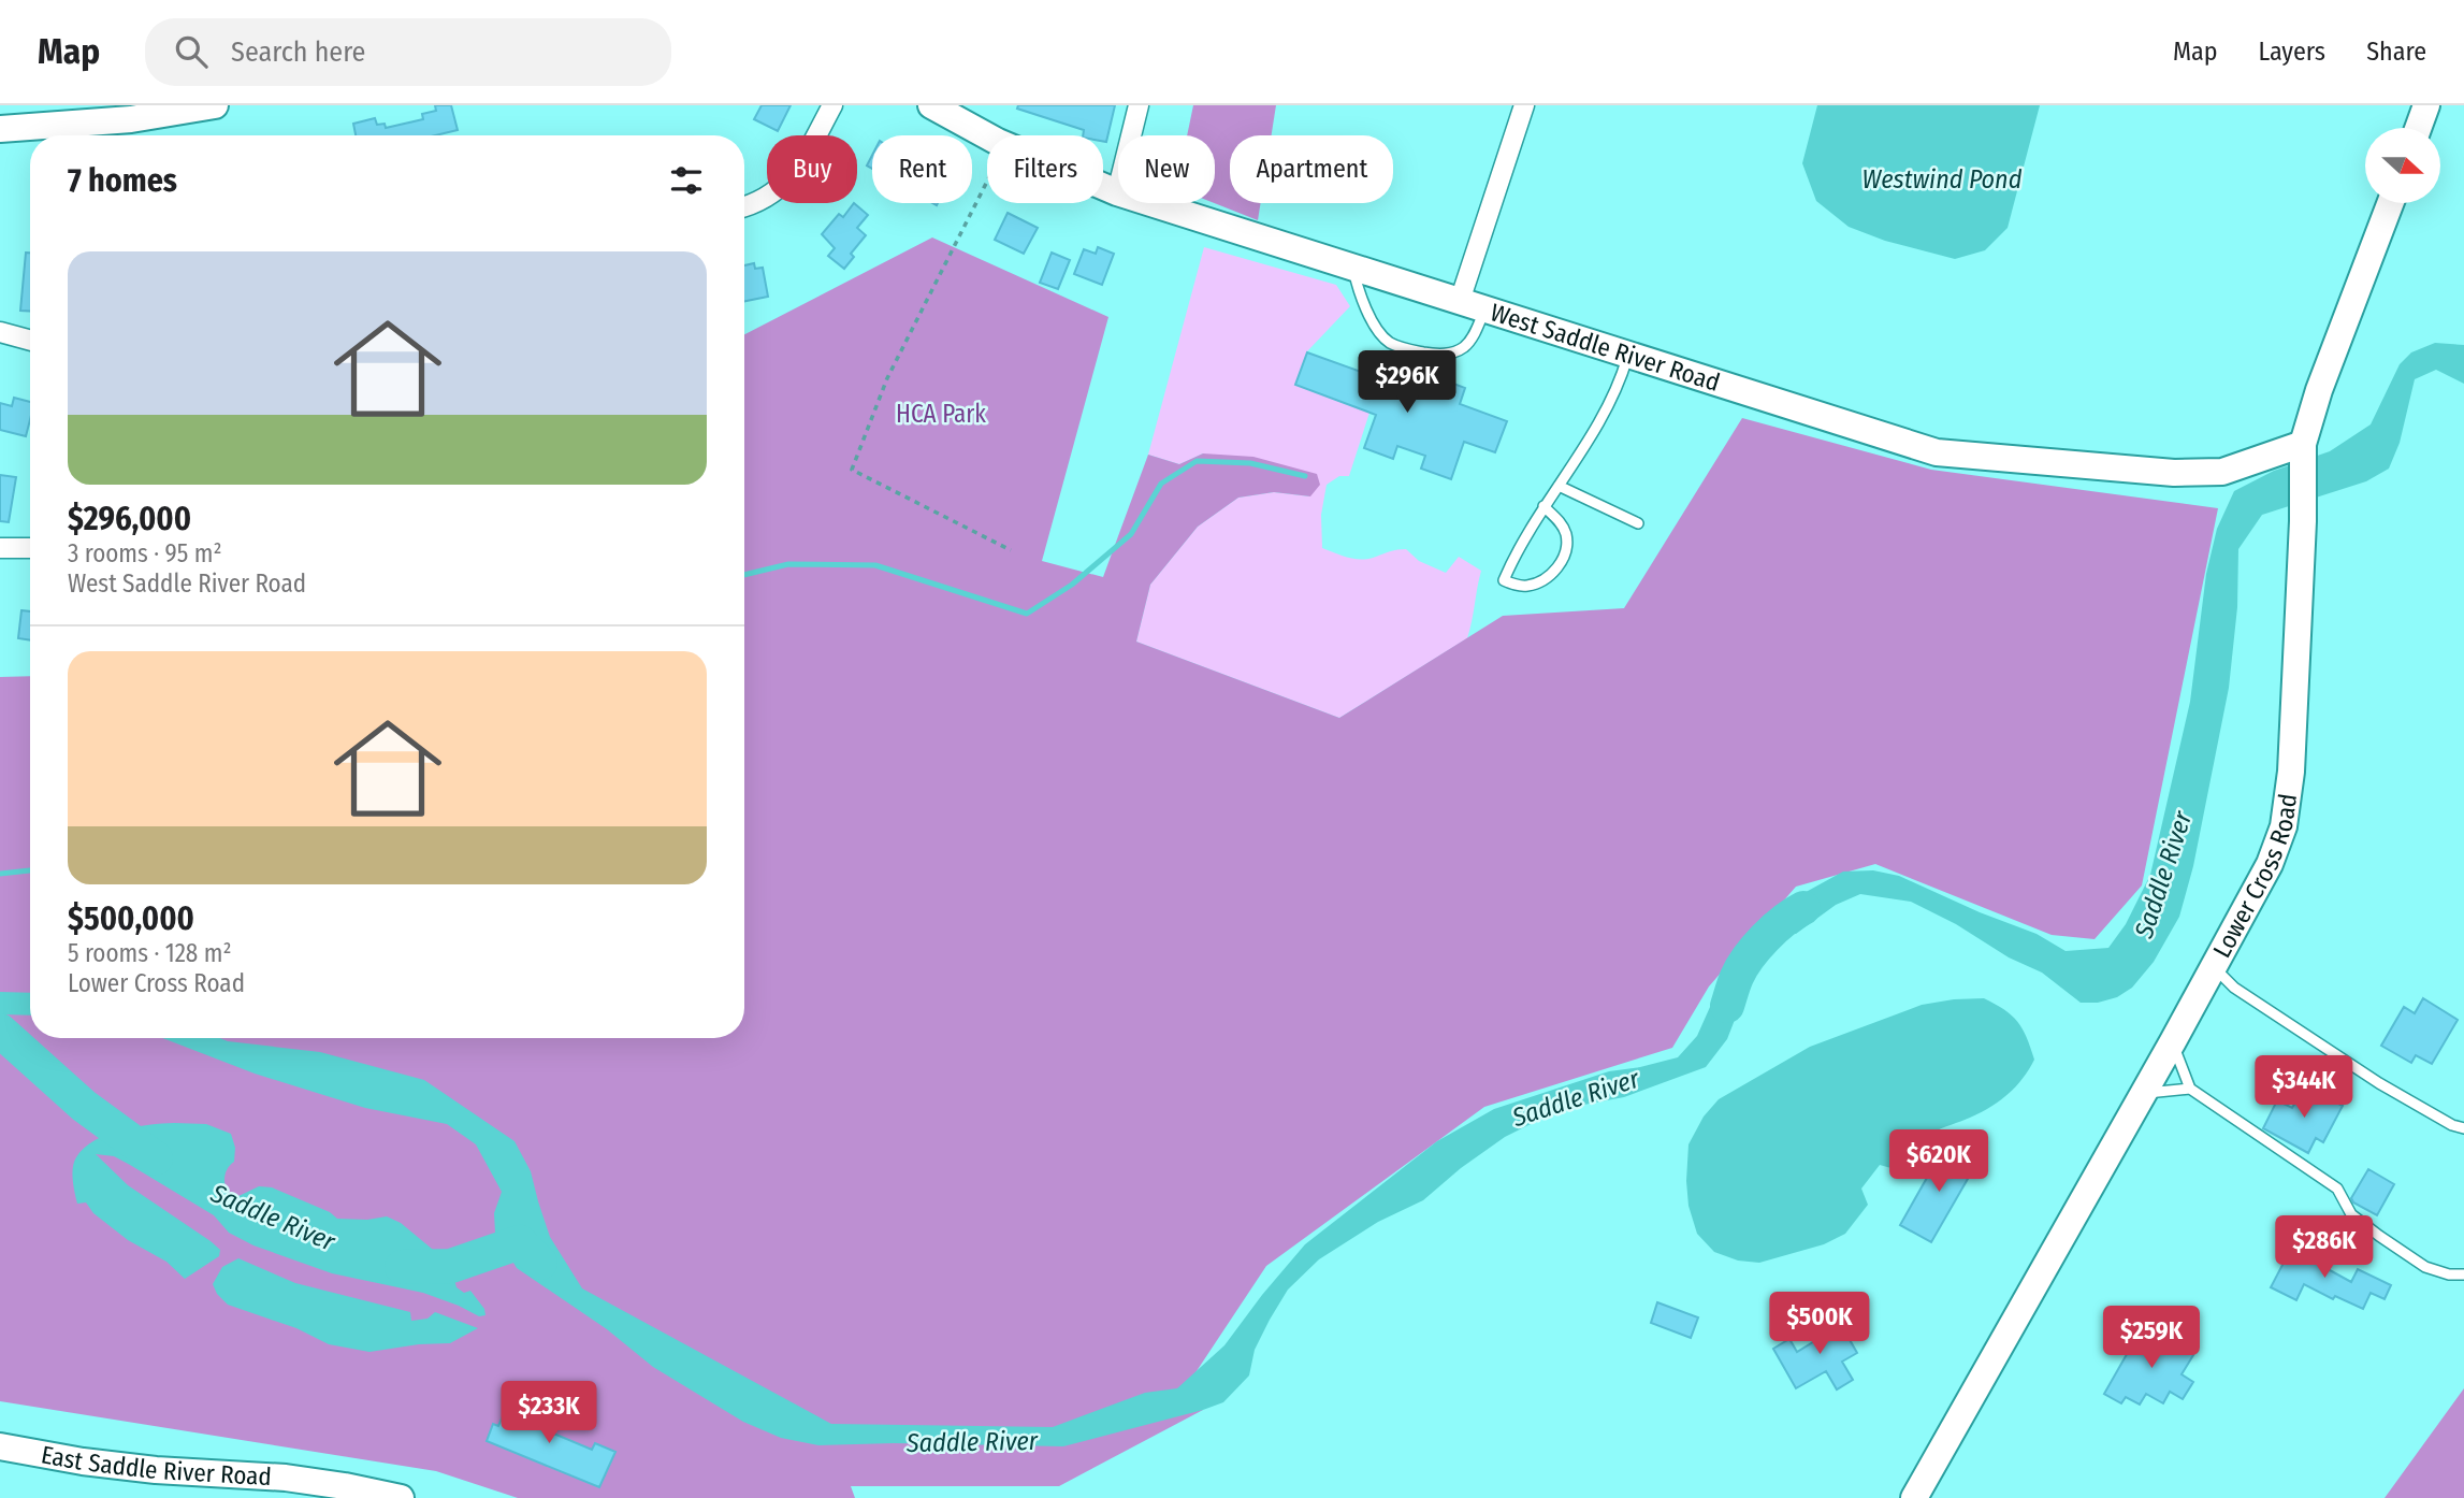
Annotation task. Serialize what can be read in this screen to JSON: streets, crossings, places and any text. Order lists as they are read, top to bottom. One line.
{"streets":{"street":["West Saddle River Road","Lower Cross Road","East Saddle River Road"]},"crossings":[["West Saddle River Road","Lower Cross Road"]],"water":["Westwind Pond","Saddle River"],"parks":["HCA Park"],"north":"right","page":{"header":"Map","search":"Search here","nav":["Map","Layers","Share"],"chip":["Buy","Rent","Filters","New","Apartment"],"heading":"7 homes","list":[{"name":"$296,000","note":"3 rooms · 95 m² · West Saddle River Road"},{"name":"$500,000","note":"5 rooms · 128 m² · Lower Cross Road"}],"price":["$296K","$344K","$620K","$286K","$500K","$259K","$233K"]}}
